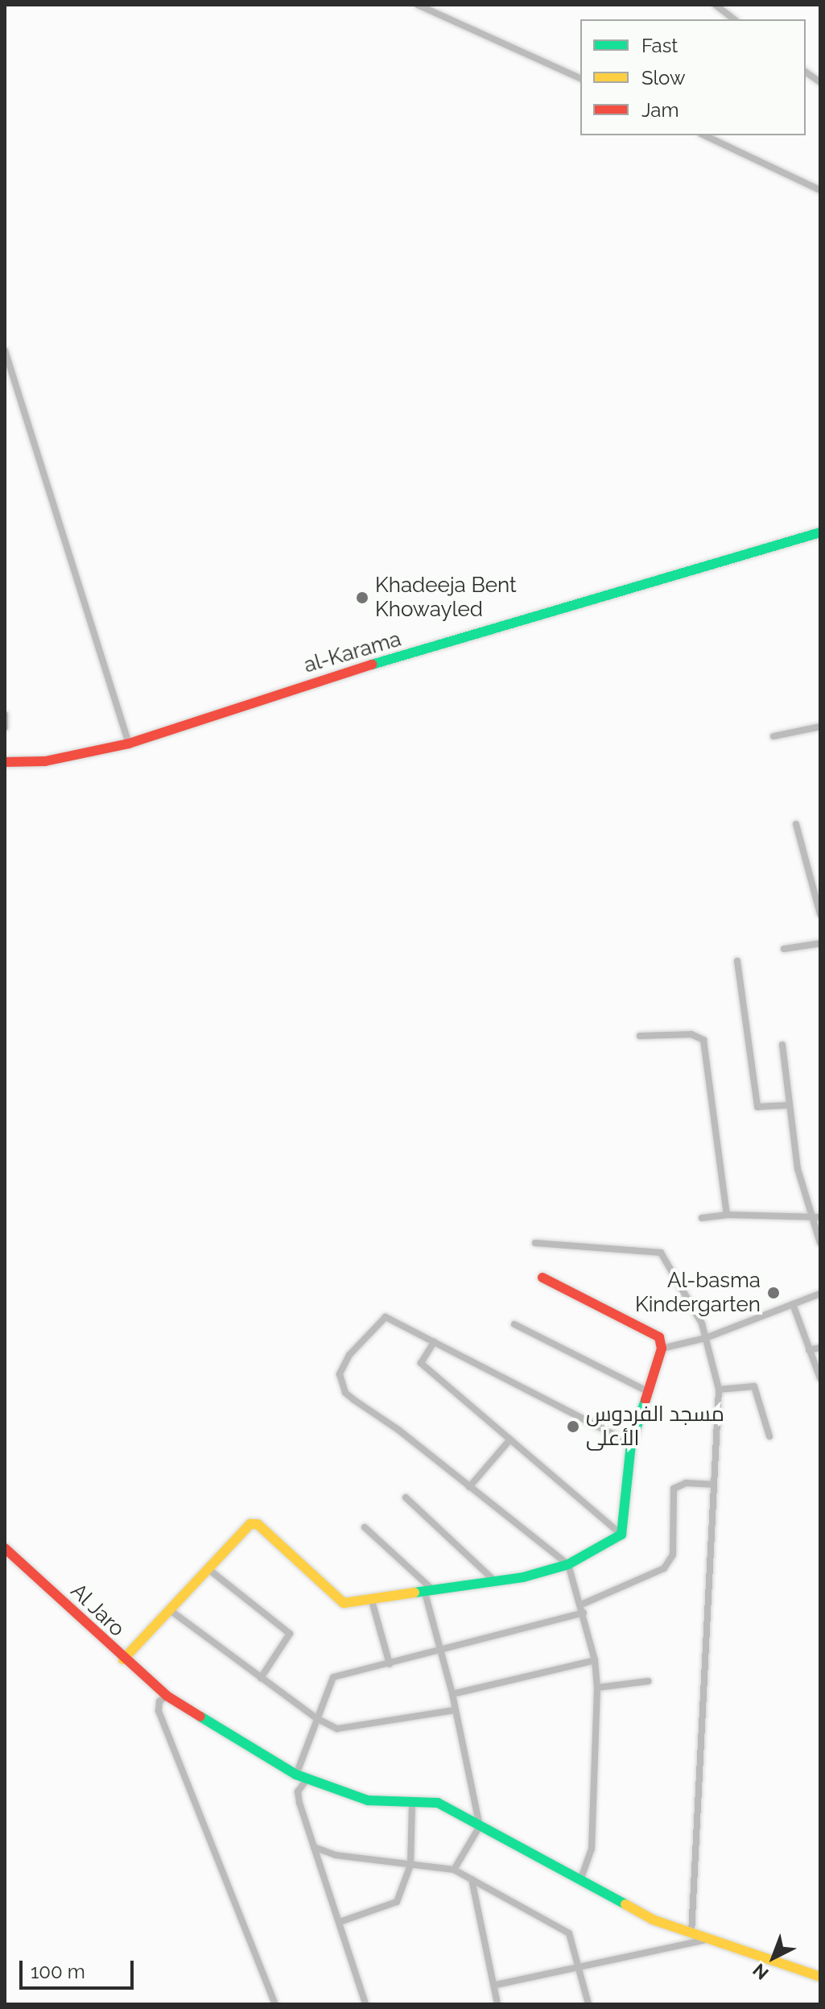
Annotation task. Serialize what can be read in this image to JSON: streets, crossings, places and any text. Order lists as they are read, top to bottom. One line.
{"streets":{"street":["al-Karama","Al Jaro"]},"places":["Khadeeja Bent Khowayled","Al-basma Kindergarten","مسجد الفردوس الأعلى"],"legend":["Fast","Slow","Jam"],"scale_bar":"100 m","north":"bottom left"}
